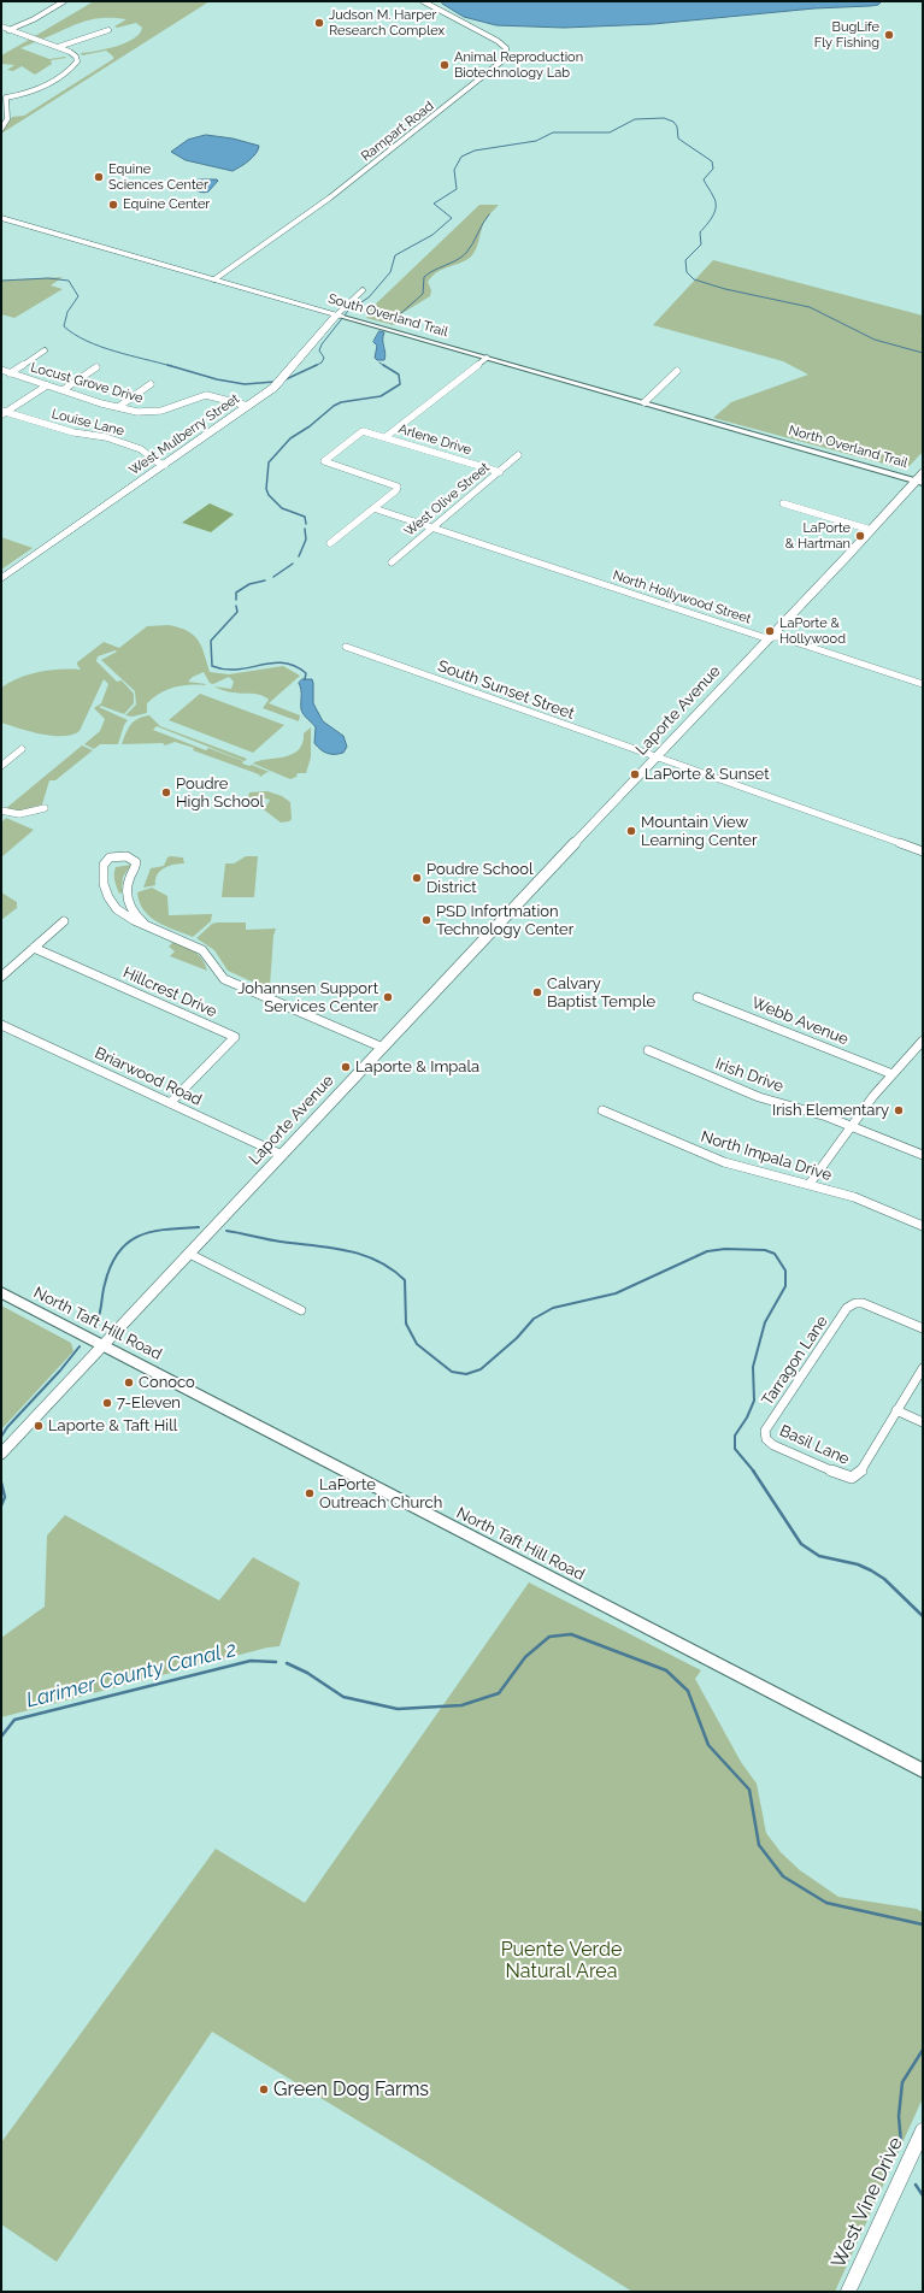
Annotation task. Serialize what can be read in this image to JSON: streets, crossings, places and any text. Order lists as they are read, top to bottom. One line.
{"streets":{"main road":["South Overland Trail","West Mulberry Street","North Overland Trail","North Taft Hill Road"],"street":["Rampart Road","Locust Grove Drive","Louise Lane","Arlene Drive","West Olive Street","North Hollywood Street","South Sunset Street","Laporte Avenue","Hillcrest Drive","Webb Avenue","Irish Drive","Briarwood Road","North Impala Drive","Tarragon Lane","Basil Lane","West Vine Drive"]},"crossings":[["Rampart Road","South Overland Trail"],["South Overland Trail","West Mulberry Street"],["South Overland Trail","North Overland Trail"],["Locust Grove Drive","West Mulberry Street"],["Louise Lane","West Mulberry Street"],["Arlene Drive","West Olive Street"],["Arlene Drive","North Hollywood Street"],["North Overland Trail","Laporte Avenue"],["West Olive Street","North Hollywood Street"],["North Hollywood Street","Laporte Avenue"],["South Sunset Street","Laporte Avenue"],["Laporte Avenue","Briarwood Road"],["Laporte Avenue","North Taft Hill Road"],["Hillcrest Drive","Briarwood Road"],["Tarragon Lane","Basil Lane"]],"water":["Larimer County Canal 2"],"parks":["Puente Verde Natural Area"],"places":["Judson M. Harper Research Complex","BugLife Fly Fishing","Animal Reproduction Biotechnology Lab","Equine Sciences Center","Equine Center","LaPorte & Hartman","LaPorte & Hollywood","LaPorte & Sunset","Poudre High School","Mountain View Learning Center","Poudre School District","PSD Infortmation Technology Center","Calvary Baptist Temple","Johannsen Support Services Center","Laporte & Impala","Irish Elementary","Conoco","7-Eleven","Laporte & Taft Hill","LaPorte Outreach Church","Green Dog Farms"]}
